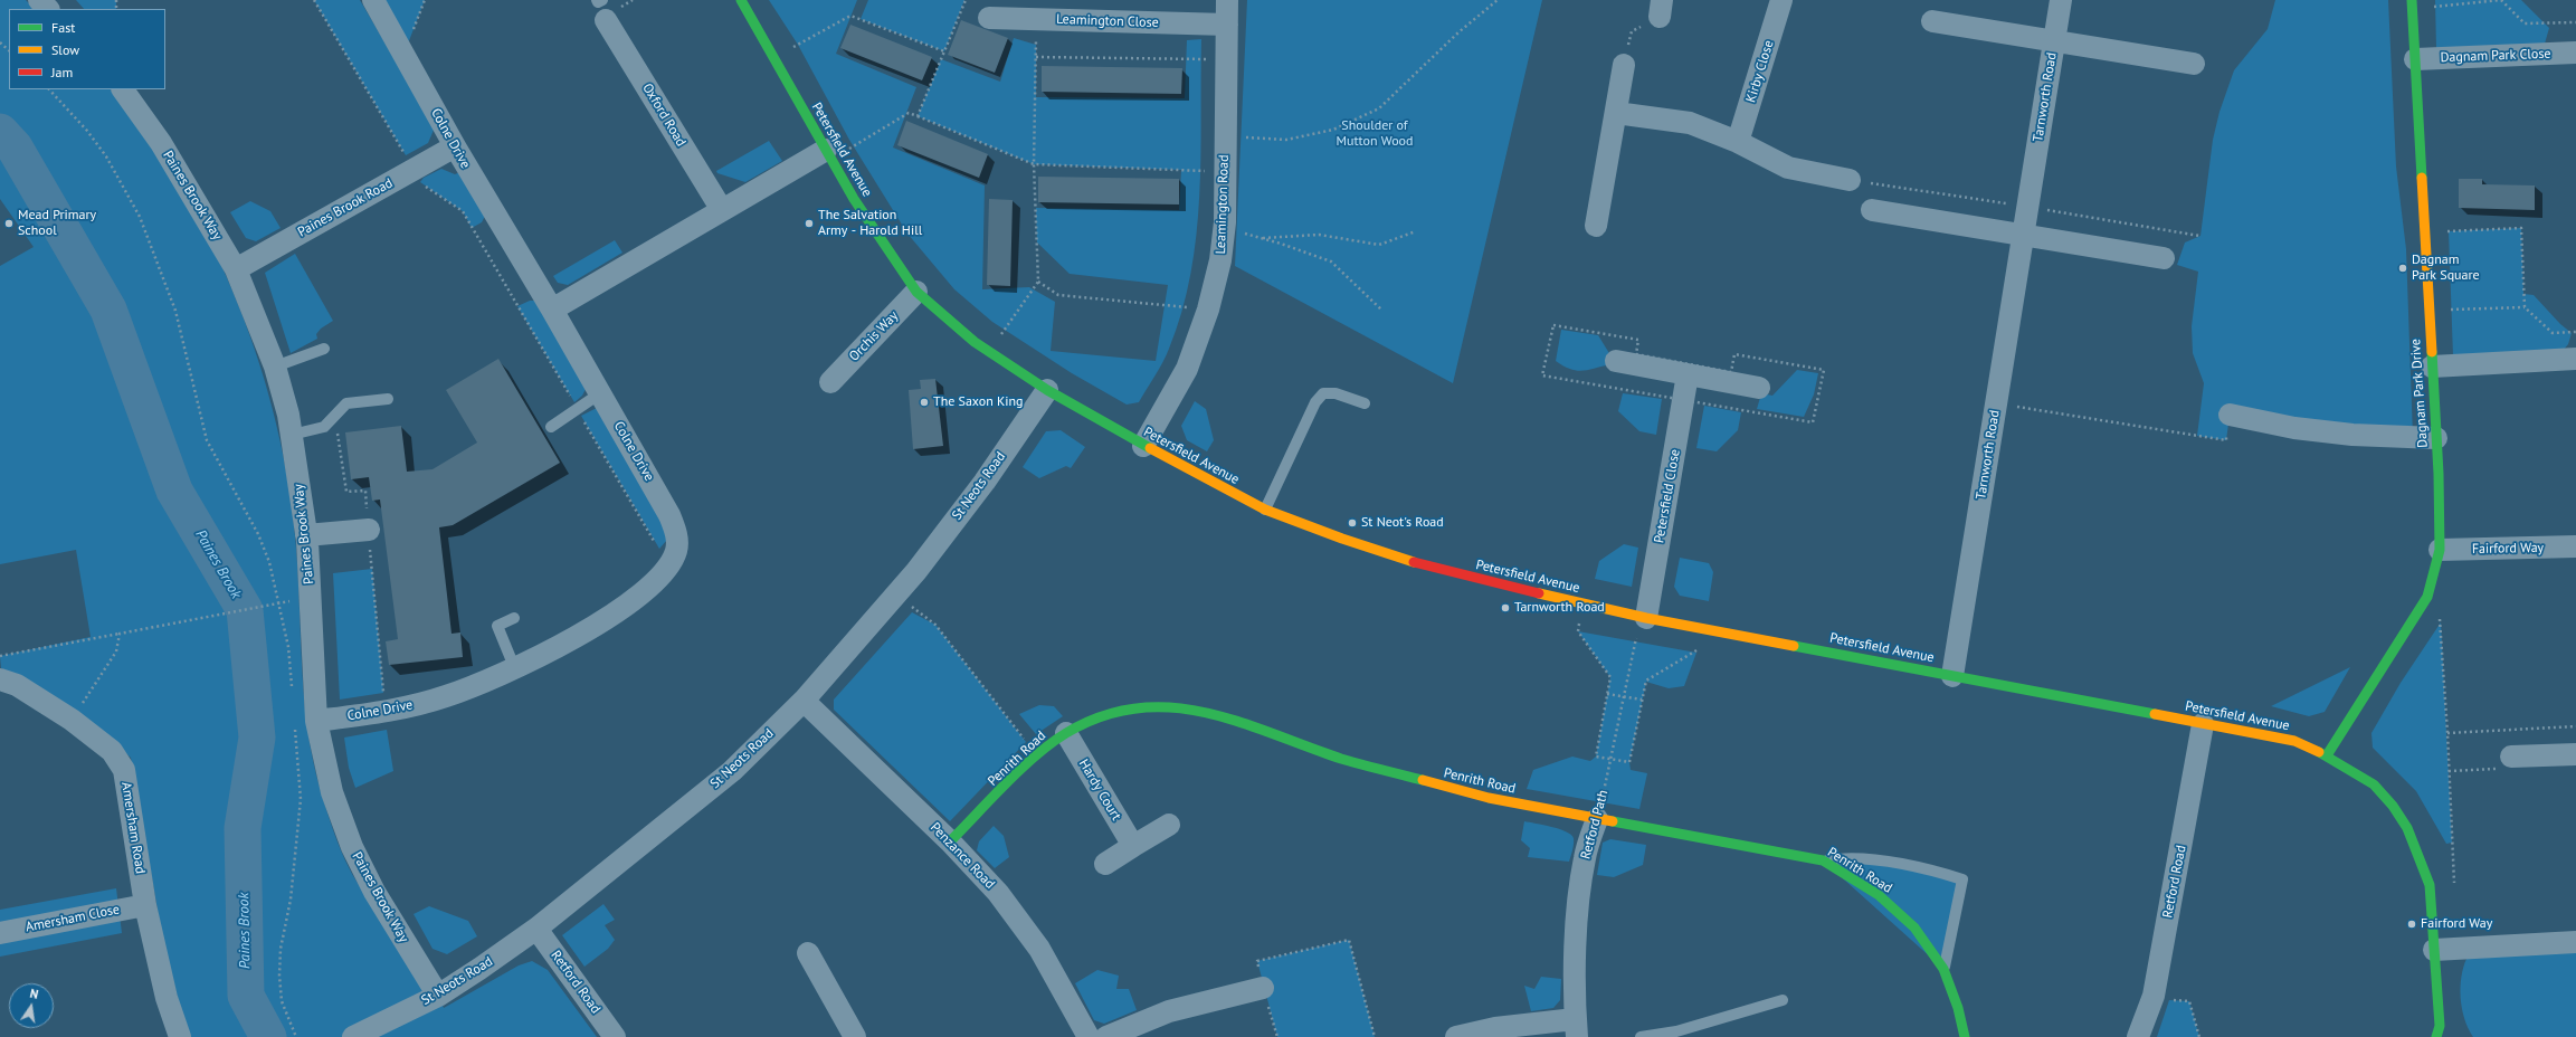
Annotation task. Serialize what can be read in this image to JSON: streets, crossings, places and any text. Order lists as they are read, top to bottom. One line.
{"streets":{"street":["Leamington Close","Dagnam Park Close","Kirby Close","Tarnworth Road","Oxford Road","Colne Drive","Petersfield Avenue","Paines Brook Way","Leamington Road","Paines Brook Road","Orchis Way","Dagnam Park Drive","St Neots Road","Petersfield Close","Fairford Way","Penrith Road","Hardy Court","Retford Path","Amersham Road","Penzance Road","Retford Road","Amersham Close"]},"crossings":[["Leamington Close","Leamington Road"],["Dagnam Park Close","Dagnam Park Drive"],["Tarnworth Road","Petersfield Avenue"],["Colne Drive","Paines Brook Way"],["Colne Drive","Paines Brook Road"],["Petersfield Avenue","Leamington Road"],["Petersfield Avenue","Orchis Way"],["Petersfield Avenue","Dagnam Park Drive"],["Petersfield Avenue","St Neots Road"],["Petersfield Avenue","Petersfield Close"],["Petersfield Avenue","Retford Path"],["Petersfield Avenue","Retford Road"],["Paines Brook Way","Paines Brook Road"],["Paines Brook Way","St Neots Road"],["Dagnam Park Drive","Fairford Way"],["St Neots Road","Penzance Road"],["St Neots Road","Retford Road"],["Petersfield Close","Retford Path"],["Penrith Road","Hardy Court"],["Penrith Road","Retford Path"],["Penrith Road","Penzance Road"],["Amersham Road","Amersham Close"]],"water":["Paines Brook"],"parks":["Shoulder of Mutton Wood"],"places":["Mead Primary School","The Salvation Army - Harold Hill","Dagnam Park Square","The Saxon King","St Neot's Road","Tarnworth Road","Fairford Way"],"legend":["Fast","Slow","Jam"],"north":"top"}
